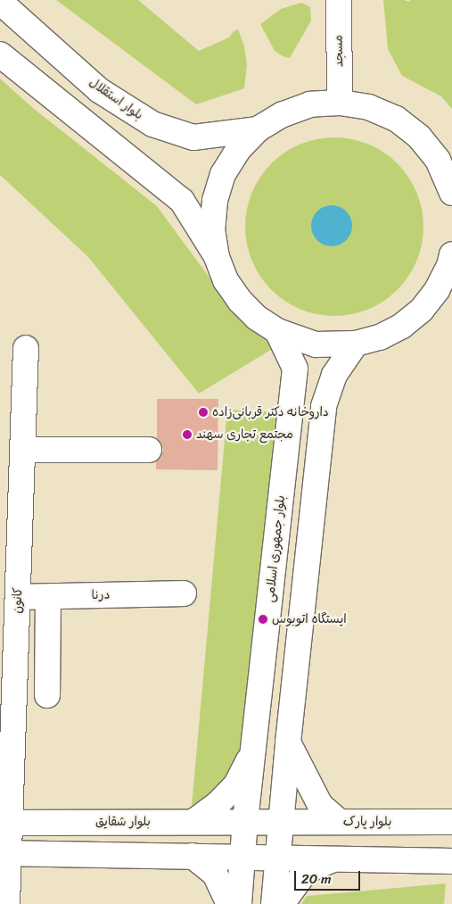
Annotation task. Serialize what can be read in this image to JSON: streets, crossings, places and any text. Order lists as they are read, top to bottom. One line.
{"streets":{"street":["مسجد","بلوار استقلال","بلوار جمهوری اسلامی","درنا","کانون","بلوار شقایق","بلوار پارک"]},"crossings":[["بلوار جمهوری اسلامی","بلوار شقایق"],["بلوار جمهوری اسلامی","بلوار پارک"],["درنا","کانون"],["کانون","بلوار شقایق"],["بلوار شقایق","بلوار پارک"]],"places":["داروخانه دکتر قربانی‌زاده","مجتمع تجاری سهند","ایستگاه اتوبوس"],"scale_bar":"20 m"}
